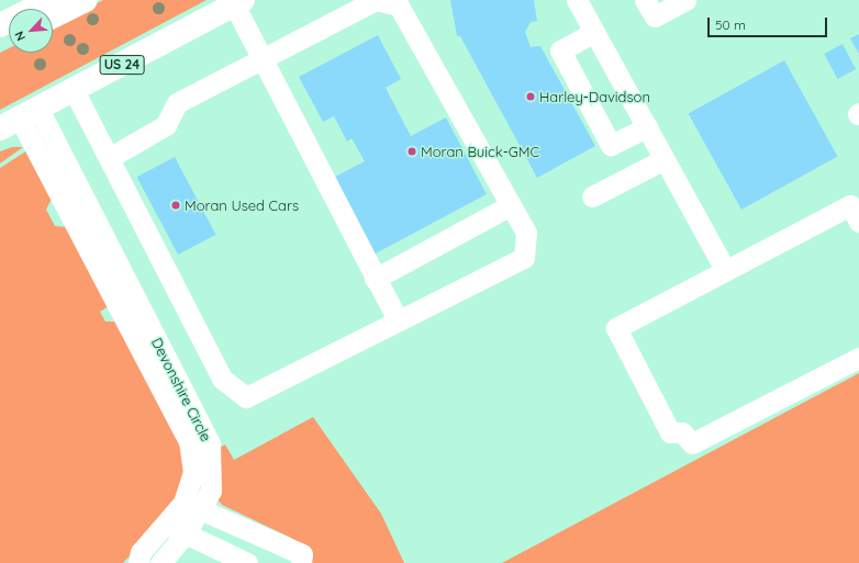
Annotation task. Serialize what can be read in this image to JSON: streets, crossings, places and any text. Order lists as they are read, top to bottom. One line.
{"streets":{"main road":["US 24"],"street":["Devonshire Circle"]},"crossings":[["US 24","Devonshire Circle"]],"places":["Harley-Davidson","Moran Buick-GMC","Moran Used Cars"],"scale_bar":"50 m","north":"bottom left"}
